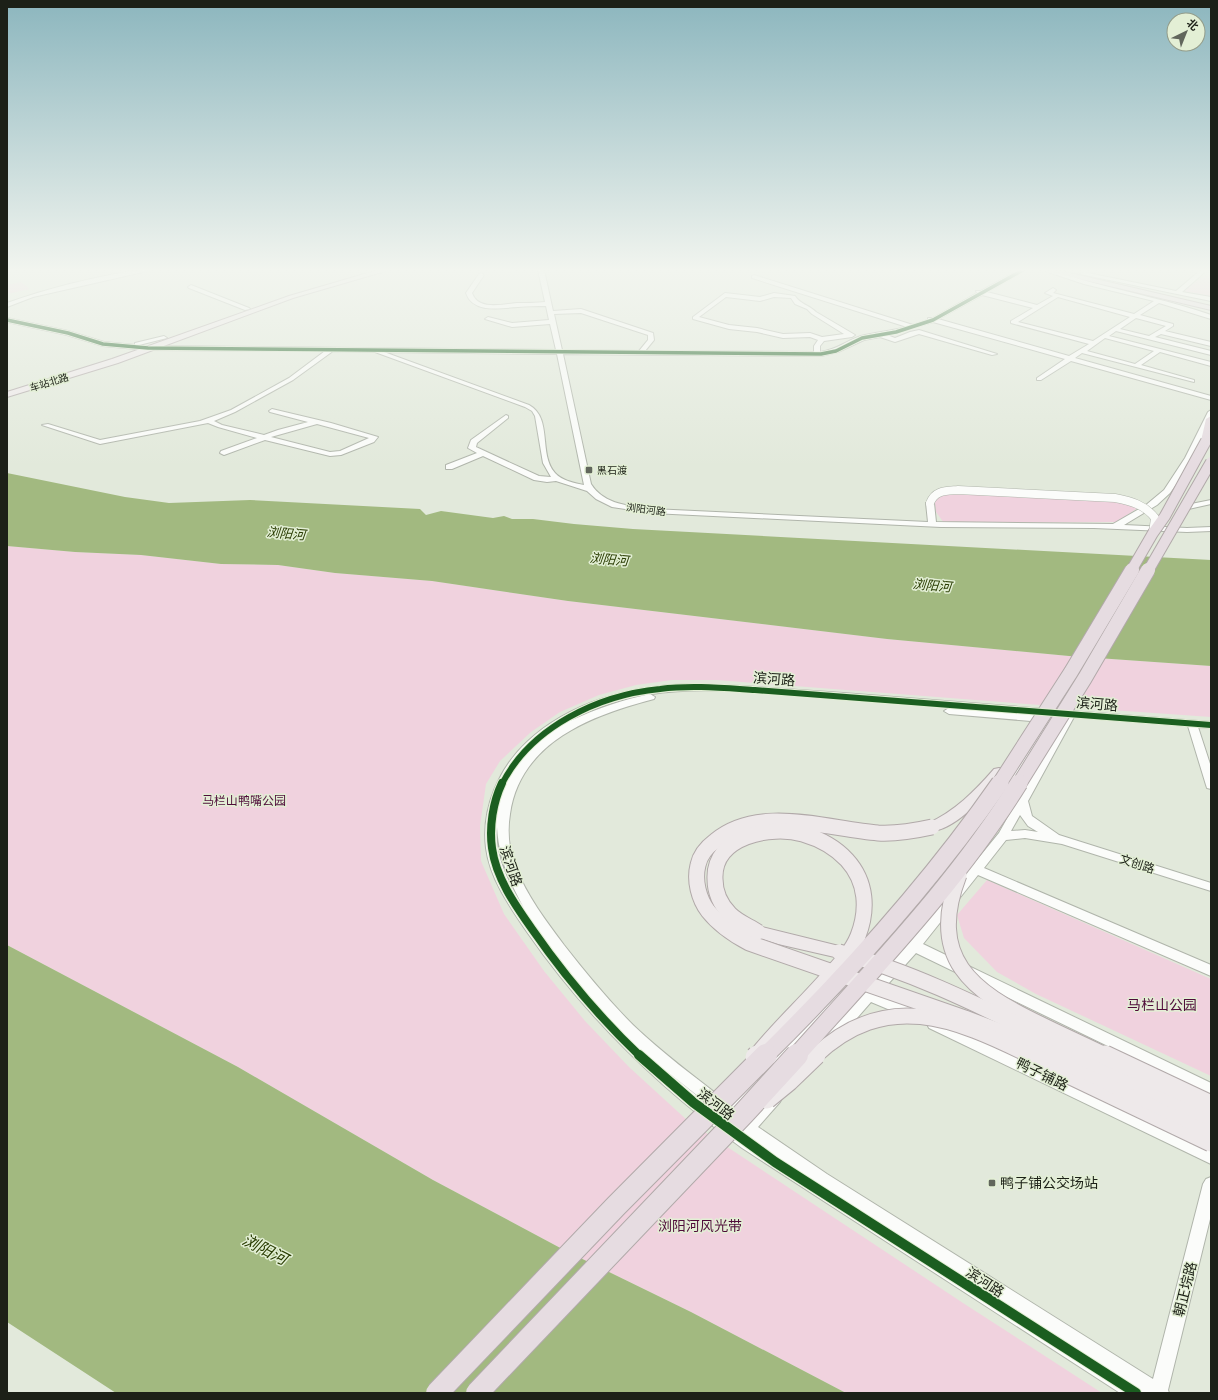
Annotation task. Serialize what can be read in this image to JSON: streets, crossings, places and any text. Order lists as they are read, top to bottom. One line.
{"streets":{"main road":["车站北路"],"street":["浏阳河路","滨河路","文创路","鸭子铺路","朝正垸路"]},"crossings":[["滨河路","朝正垸路"]],"water":["浏阳河"],"parks":["马栏山鸭嘴公园","马栏山公园","浏阳河风光带"],"places":{"transit":["黑石渡","鸭子铺公交场站"]},"north":"top right"}
